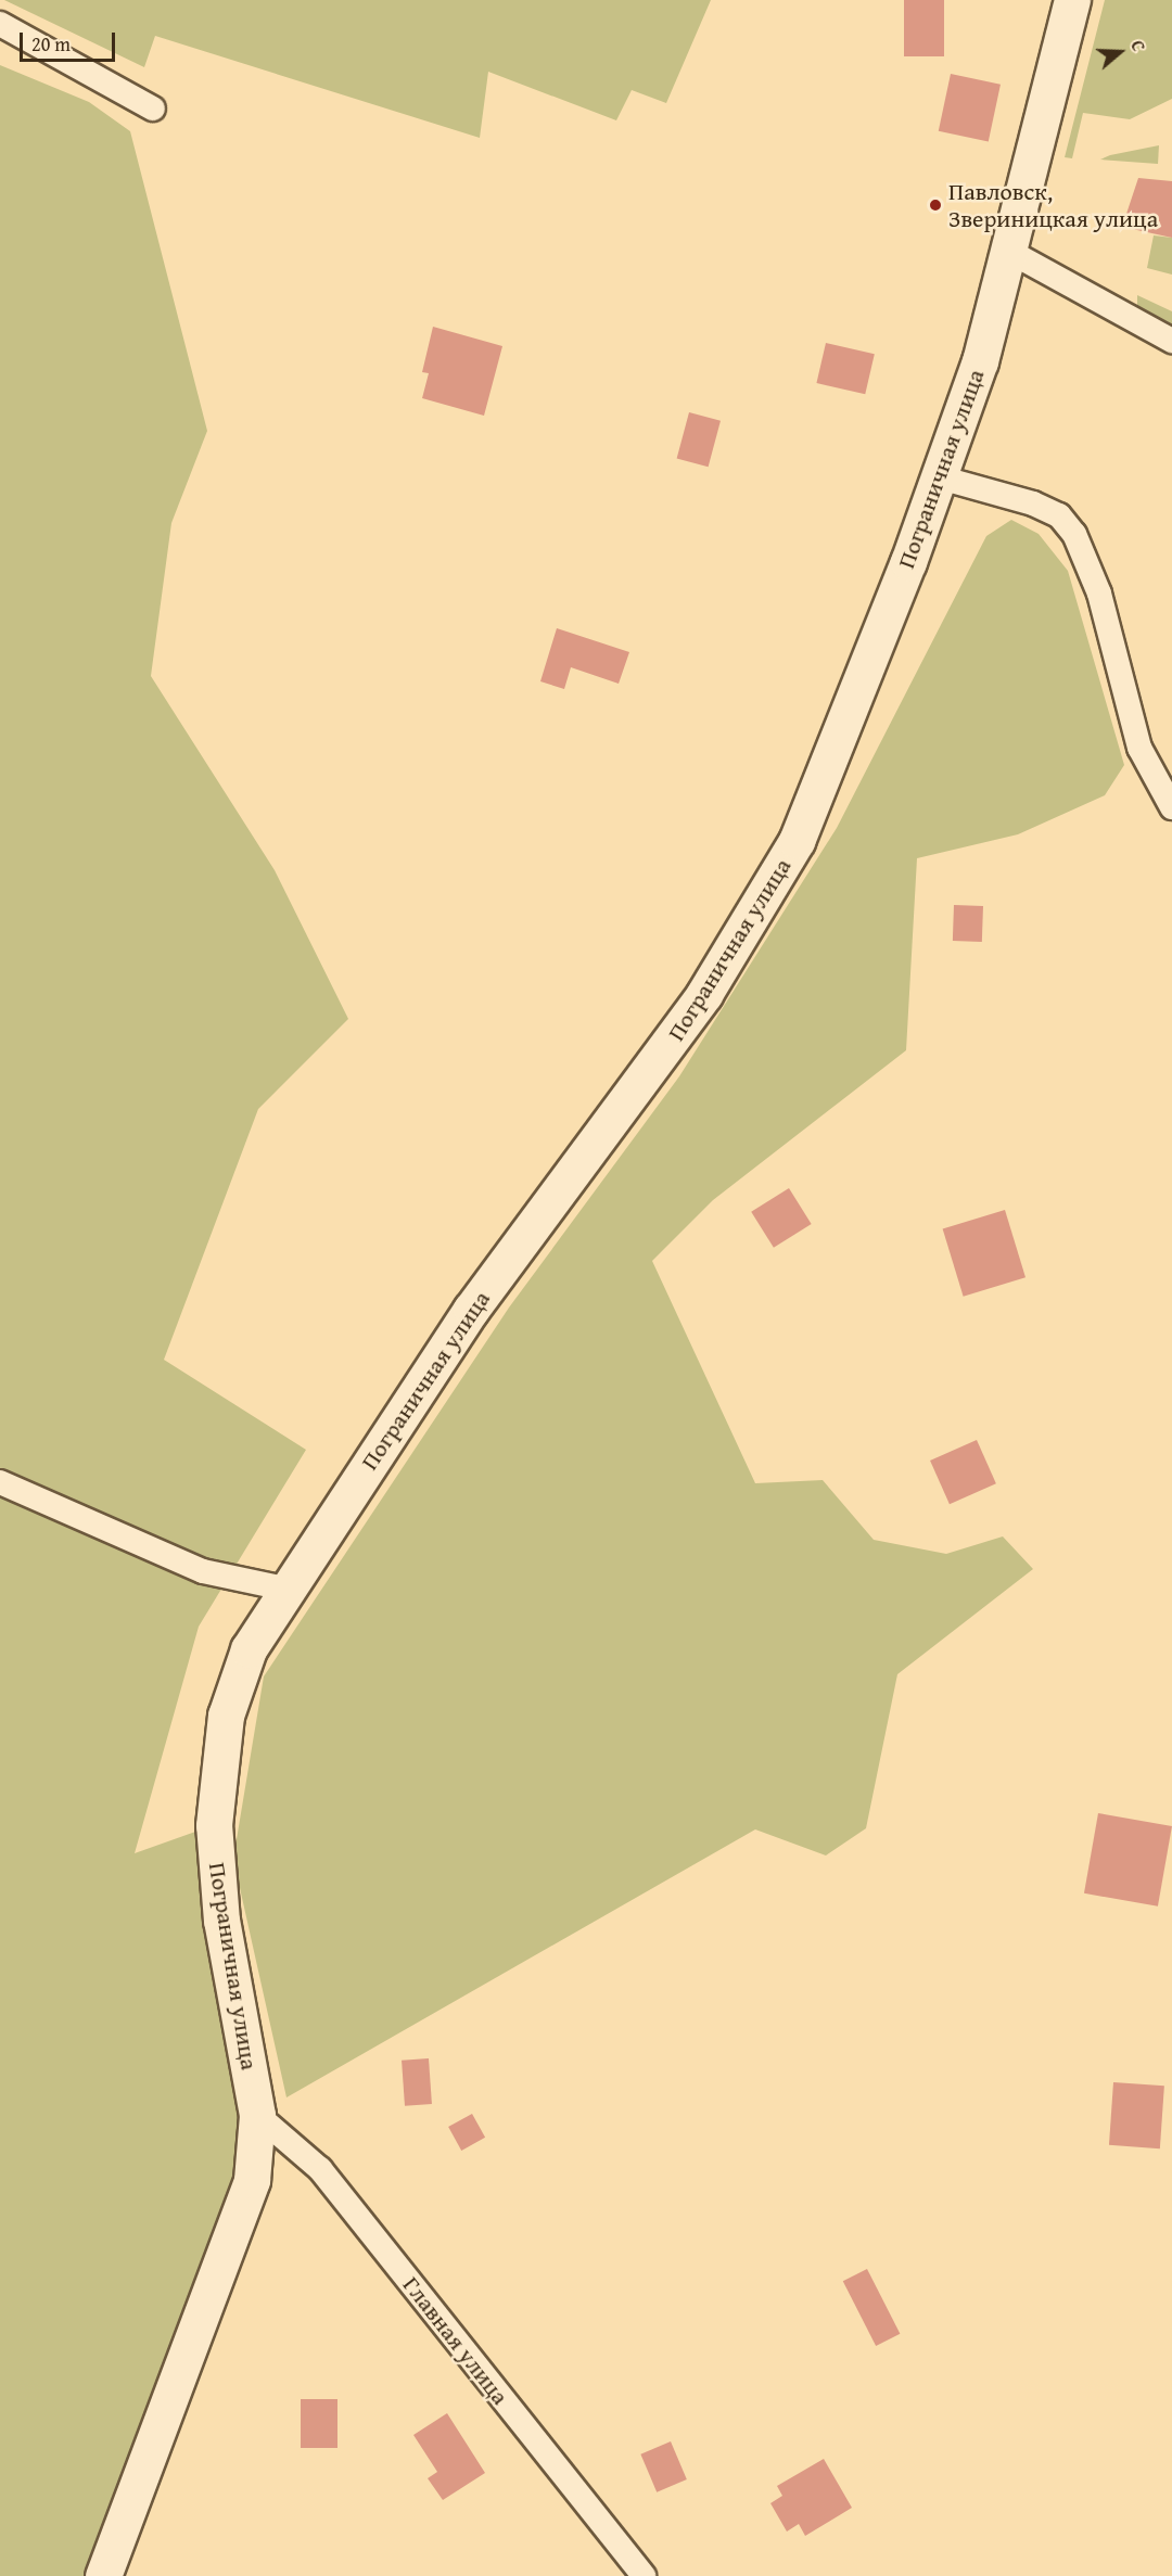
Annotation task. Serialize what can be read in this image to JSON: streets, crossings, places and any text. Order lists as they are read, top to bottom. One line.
{"streets":{"street":["Пограничная улица","Главная улица"]},"crossings":[["Пограничная улица","Главная улица"]],"places":["Павловск, Звериницкая улица"],"scale_bar":"20 m","north":"right"}
